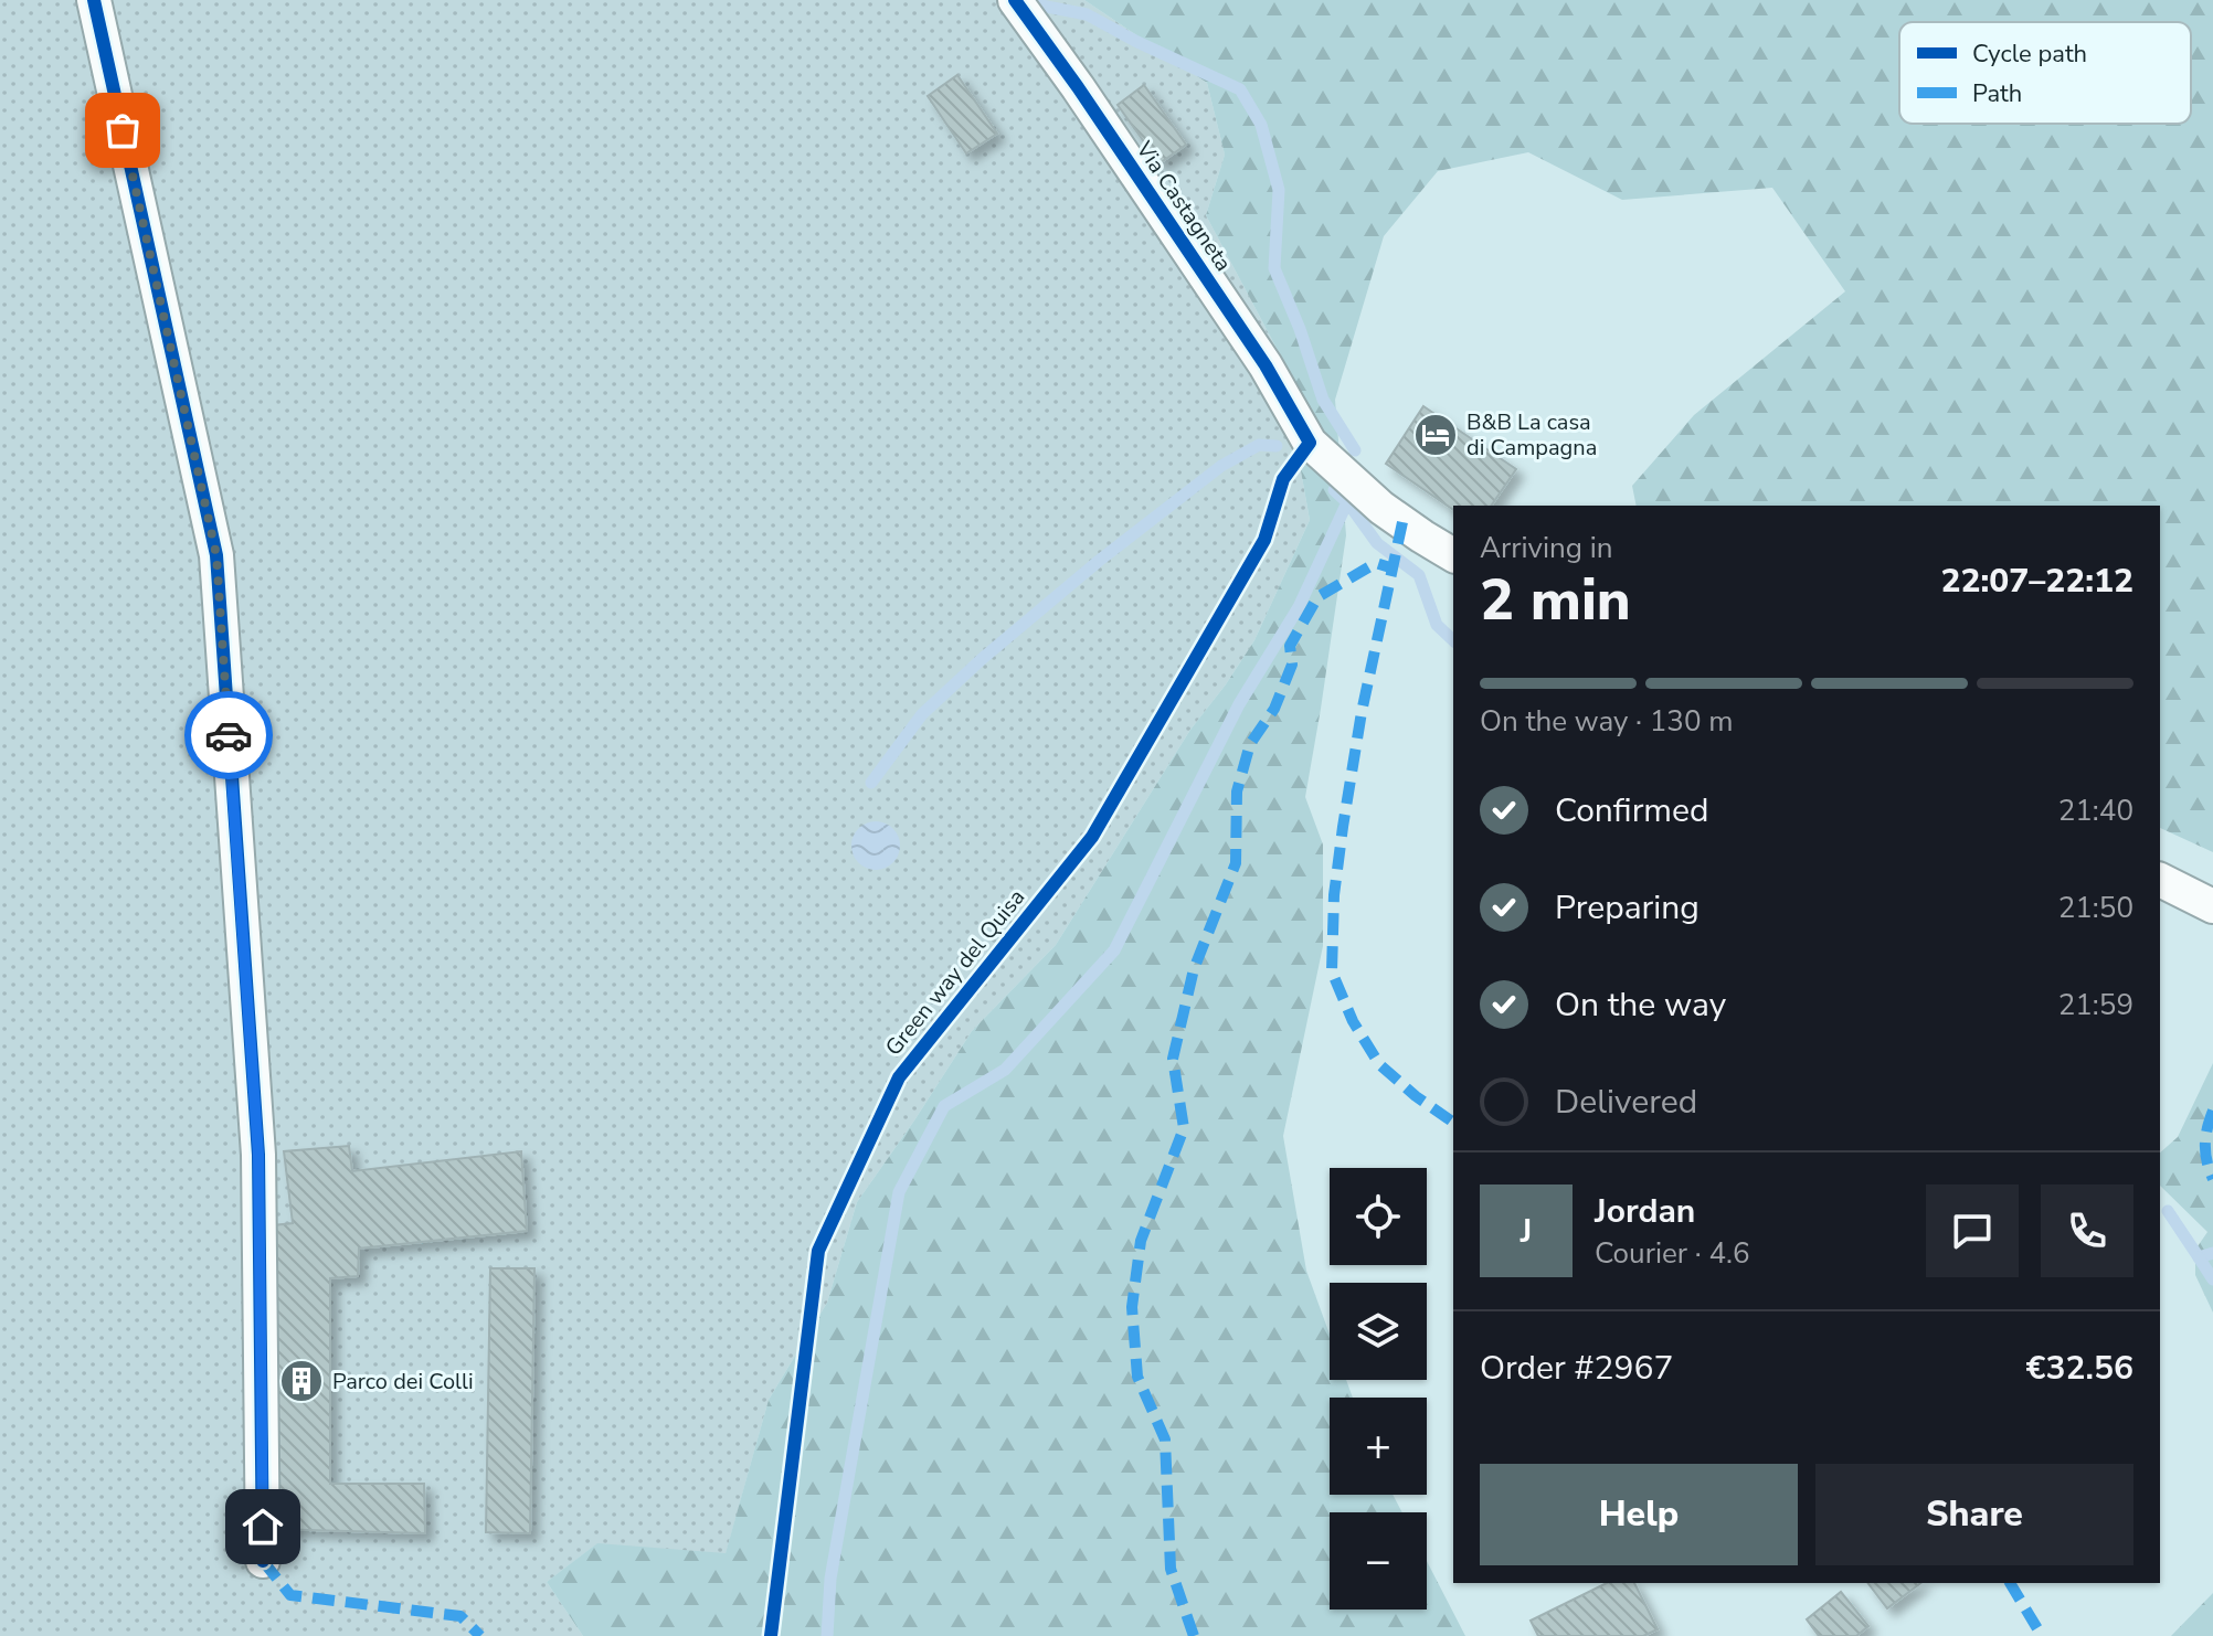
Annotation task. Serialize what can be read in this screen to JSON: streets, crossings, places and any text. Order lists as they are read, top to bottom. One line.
{"streets":{"street":["Via Castagneta"],"cycle path":["Green way del Quisa"]},"places":{"hotel":["B&B La casa di Campagna"],"building":["Parco dei Colli"]},"legend":["Cycle path","Path"],"page":{"heading":["2 min","Arriving in","22:07–22:12"],"panel":["Jordan","Courier · 4.6","Order #2967","€32.56"],"bar":"On the way · 130 m","list":[["Confirmed","21:40"],["Preparing","21:50"],["On the way","21:59"],"Delivered"],"map_buttons":["+","−"],"round":"J","buttons":["Help","Share"]}}
